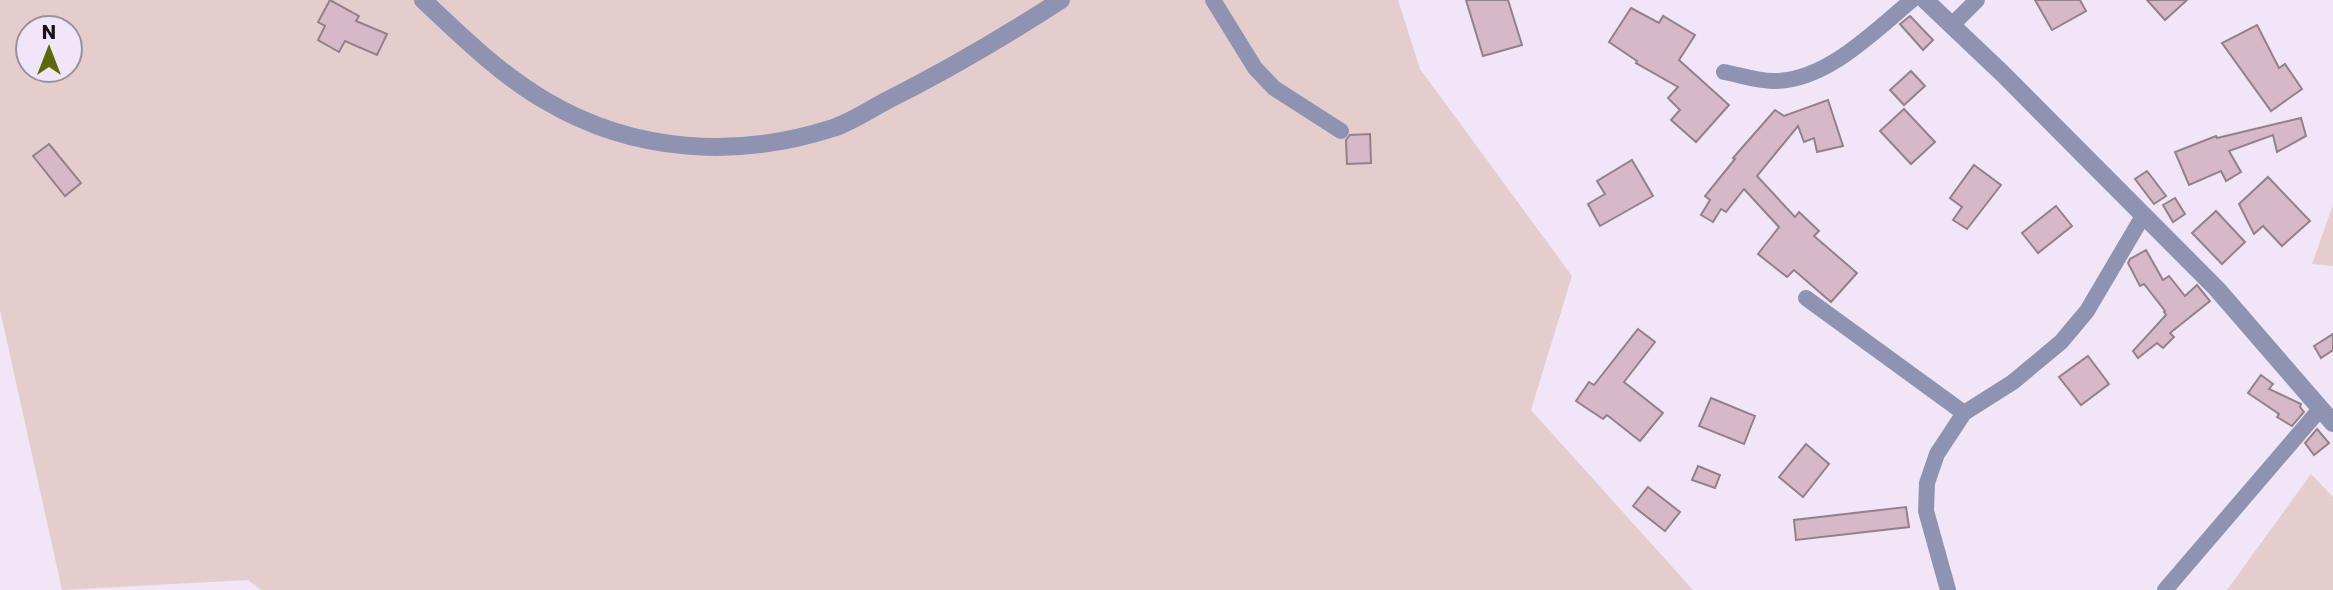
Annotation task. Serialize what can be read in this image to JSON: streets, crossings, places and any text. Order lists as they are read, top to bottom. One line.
{"north":"top"}
